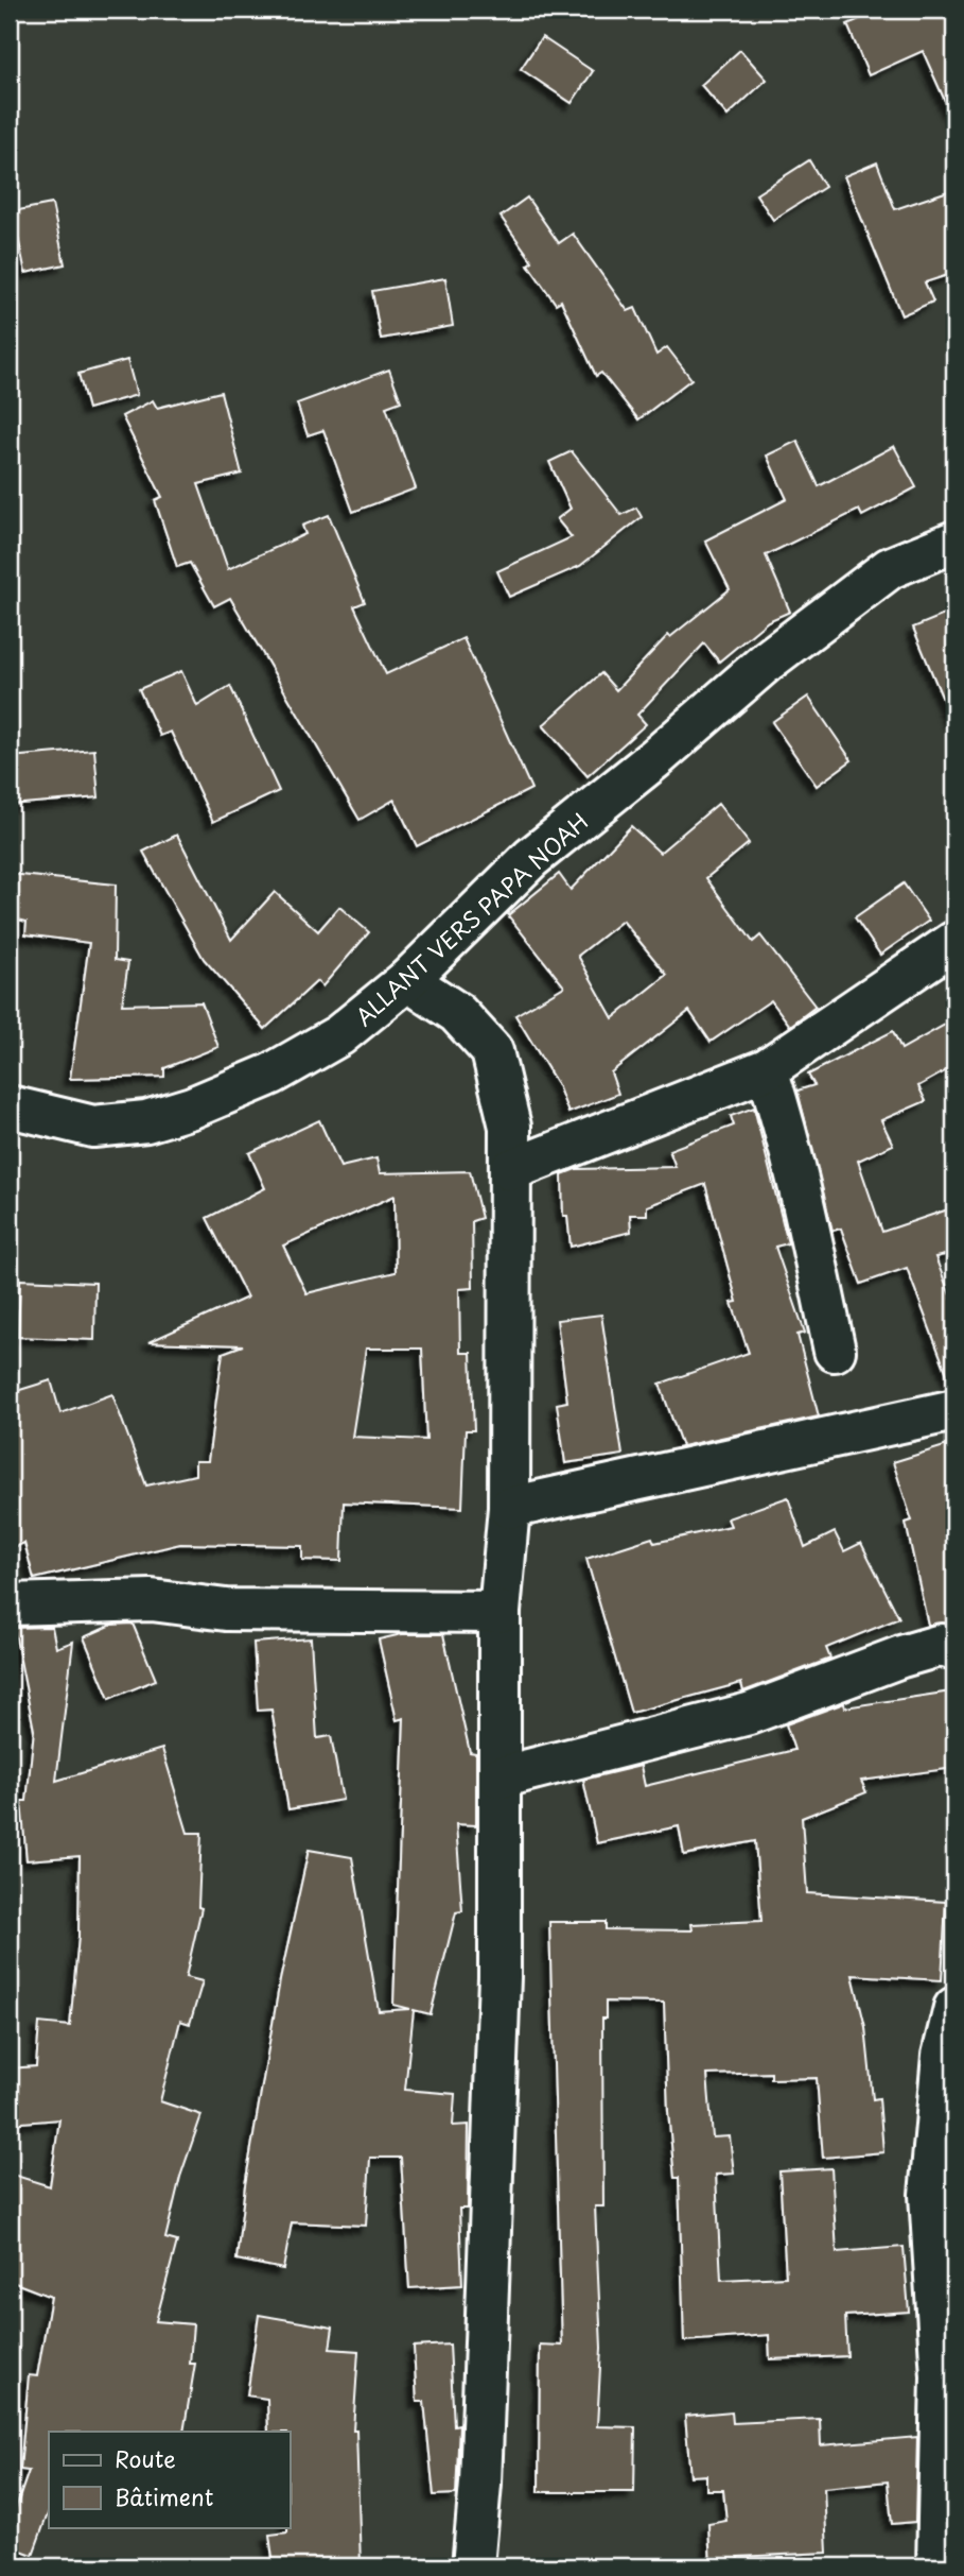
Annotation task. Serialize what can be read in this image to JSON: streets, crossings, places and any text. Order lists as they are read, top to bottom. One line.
{"streets":{"street":["ALLANT VERS PAPA NOAH"]},"legend":["Route","Bâtiment"]}
